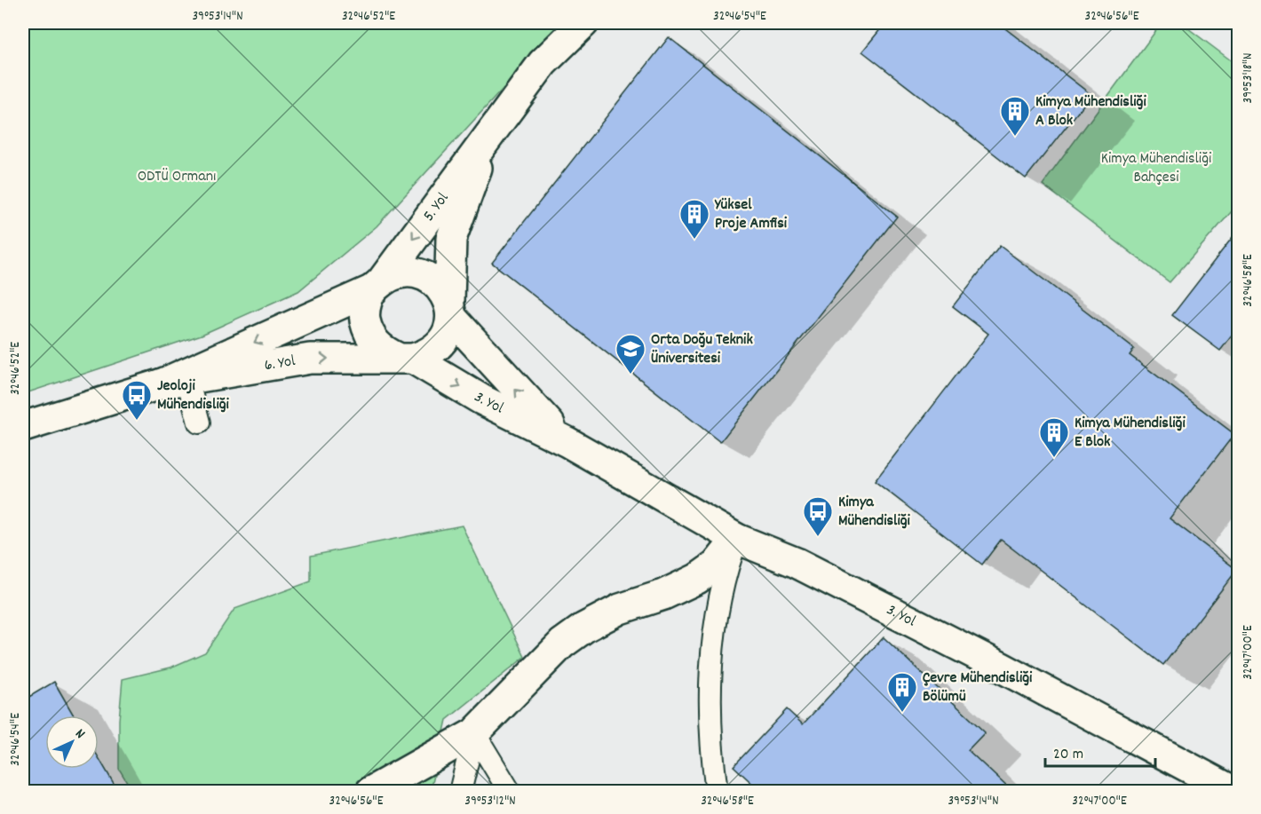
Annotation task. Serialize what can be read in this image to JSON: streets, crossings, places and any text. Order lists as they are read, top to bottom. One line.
{"streets":{"street":["5. Yol","6. Yol","3. Yol"]},"crossings":[["5. Yol","6. Yol"],["5. Yol","3. Yol"],["6. Yol","3. Yol"]],"parks":["Kimya Mühendisliği Bahçesi","ODTÜ Ormanı"],"places":{"building":["Kimya Mühendisliği A Blok","Yüksel Proje Amfisi","Kimya Mühendisliği E Blok","Çevre Mühendisliği Bölümü"],"school or university":["Orta Doğu Teknik Üniversitesi"],"bus stop":["Jeoloji Mühendisliği","Kimya Mühendisliği"]},"scale_bar":"20 m","north":"top right","coordinates":["39°53'14\"N","32°46'52\"E","32°46'54\"E","32°46'56\"E","39°53'18\"N","32°46'58\"E","32°47'00\"E","39°53'12\"N"]}
